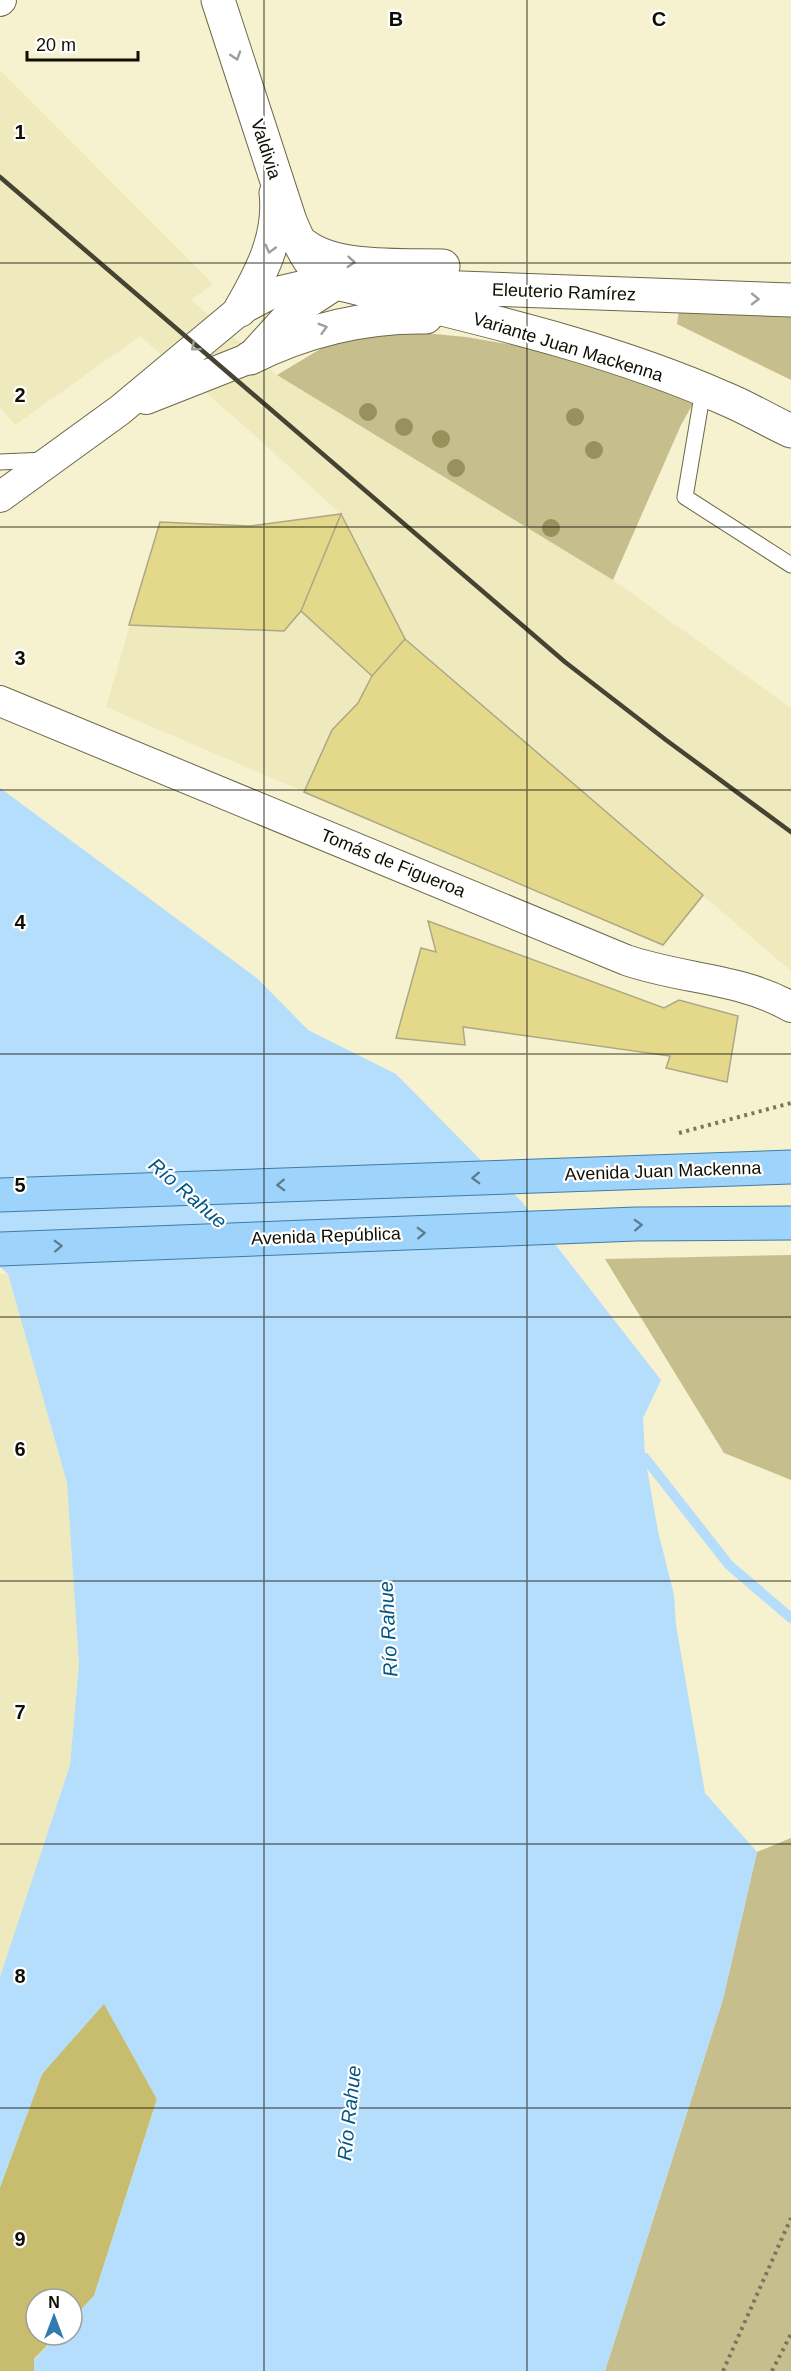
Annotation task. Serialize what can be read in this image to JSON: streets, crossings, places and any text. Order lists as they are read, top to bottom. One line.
{"streets":{"main road":["Avenida Juan Mackenna","Avenida República"],"street":["Valdivia","Eleuterio Ramírez","Variante Juan Mackenna","Tomás de Figueroa"]},"crossings":[["Valdivia","Eleuterio Ramírez"],["Valdivia","Variante Juan Mackenna"],["Eleuterio Ramírez","Variante Juan Mackenna"]],"one_way":["Valdivia","Avenida Juan Mackenna","Avenida República"],"water":["Río Rahue"],"scale_bar":"20 m","north":"top","grid":{"columns":["B","C"],"rows":["1","2","3","4","5","6","7","8","9"]}}
